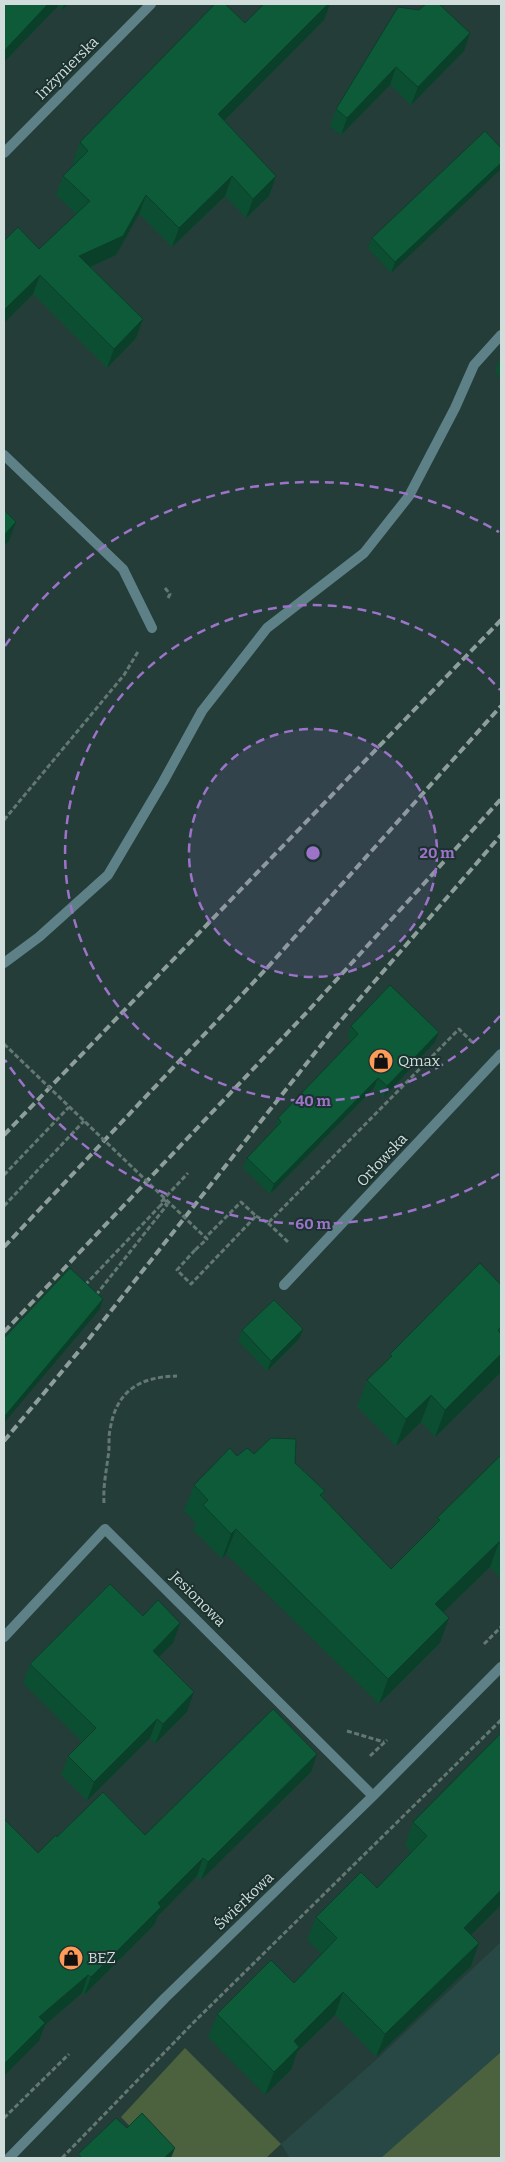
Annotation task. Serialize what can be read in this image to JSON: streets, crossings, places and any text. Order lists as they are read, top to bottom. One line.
{"streets":{"street":["Inżynierska","Orłowska","Jesionowa","Świerkowa"]},"crossings":[["Jesionowa","Świerkowa"]],"places":{"shop":["Qmax","BEZ"]},"rings":["20 m","40 m","60 m"]}
